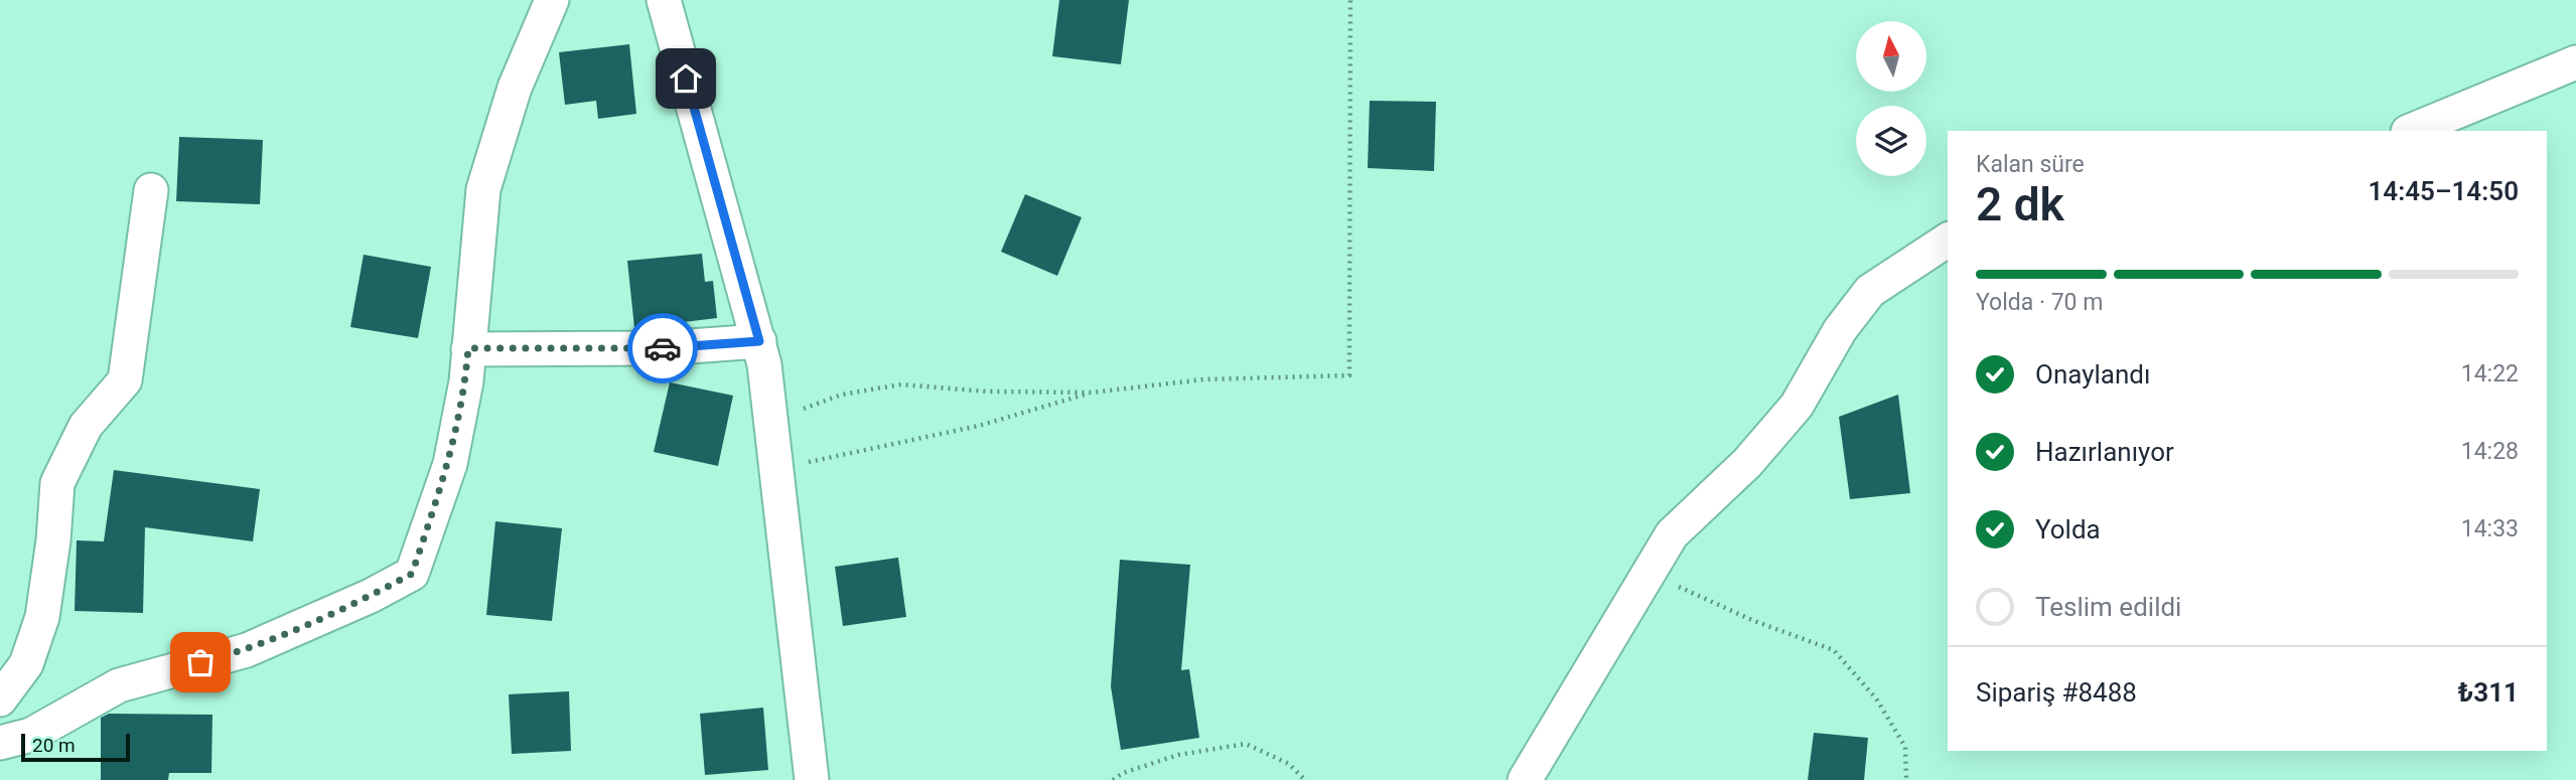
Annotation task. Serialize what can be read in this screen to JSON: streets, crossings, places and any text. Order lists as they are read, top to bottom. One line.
{"scale_bar":"20 m","north":"top","page":{"heading":["2 dk","Kalan süre","14:45–14:50"],"panel":["Sipariş #8488","₺311"],"bar":"Yolda · 70 m","list":[["Onaylandı","14:22"],["Hazırlanıyor","14:28"],["Yolda","14:33"],"Teslim edildi"],"scale":"20 m"}}
